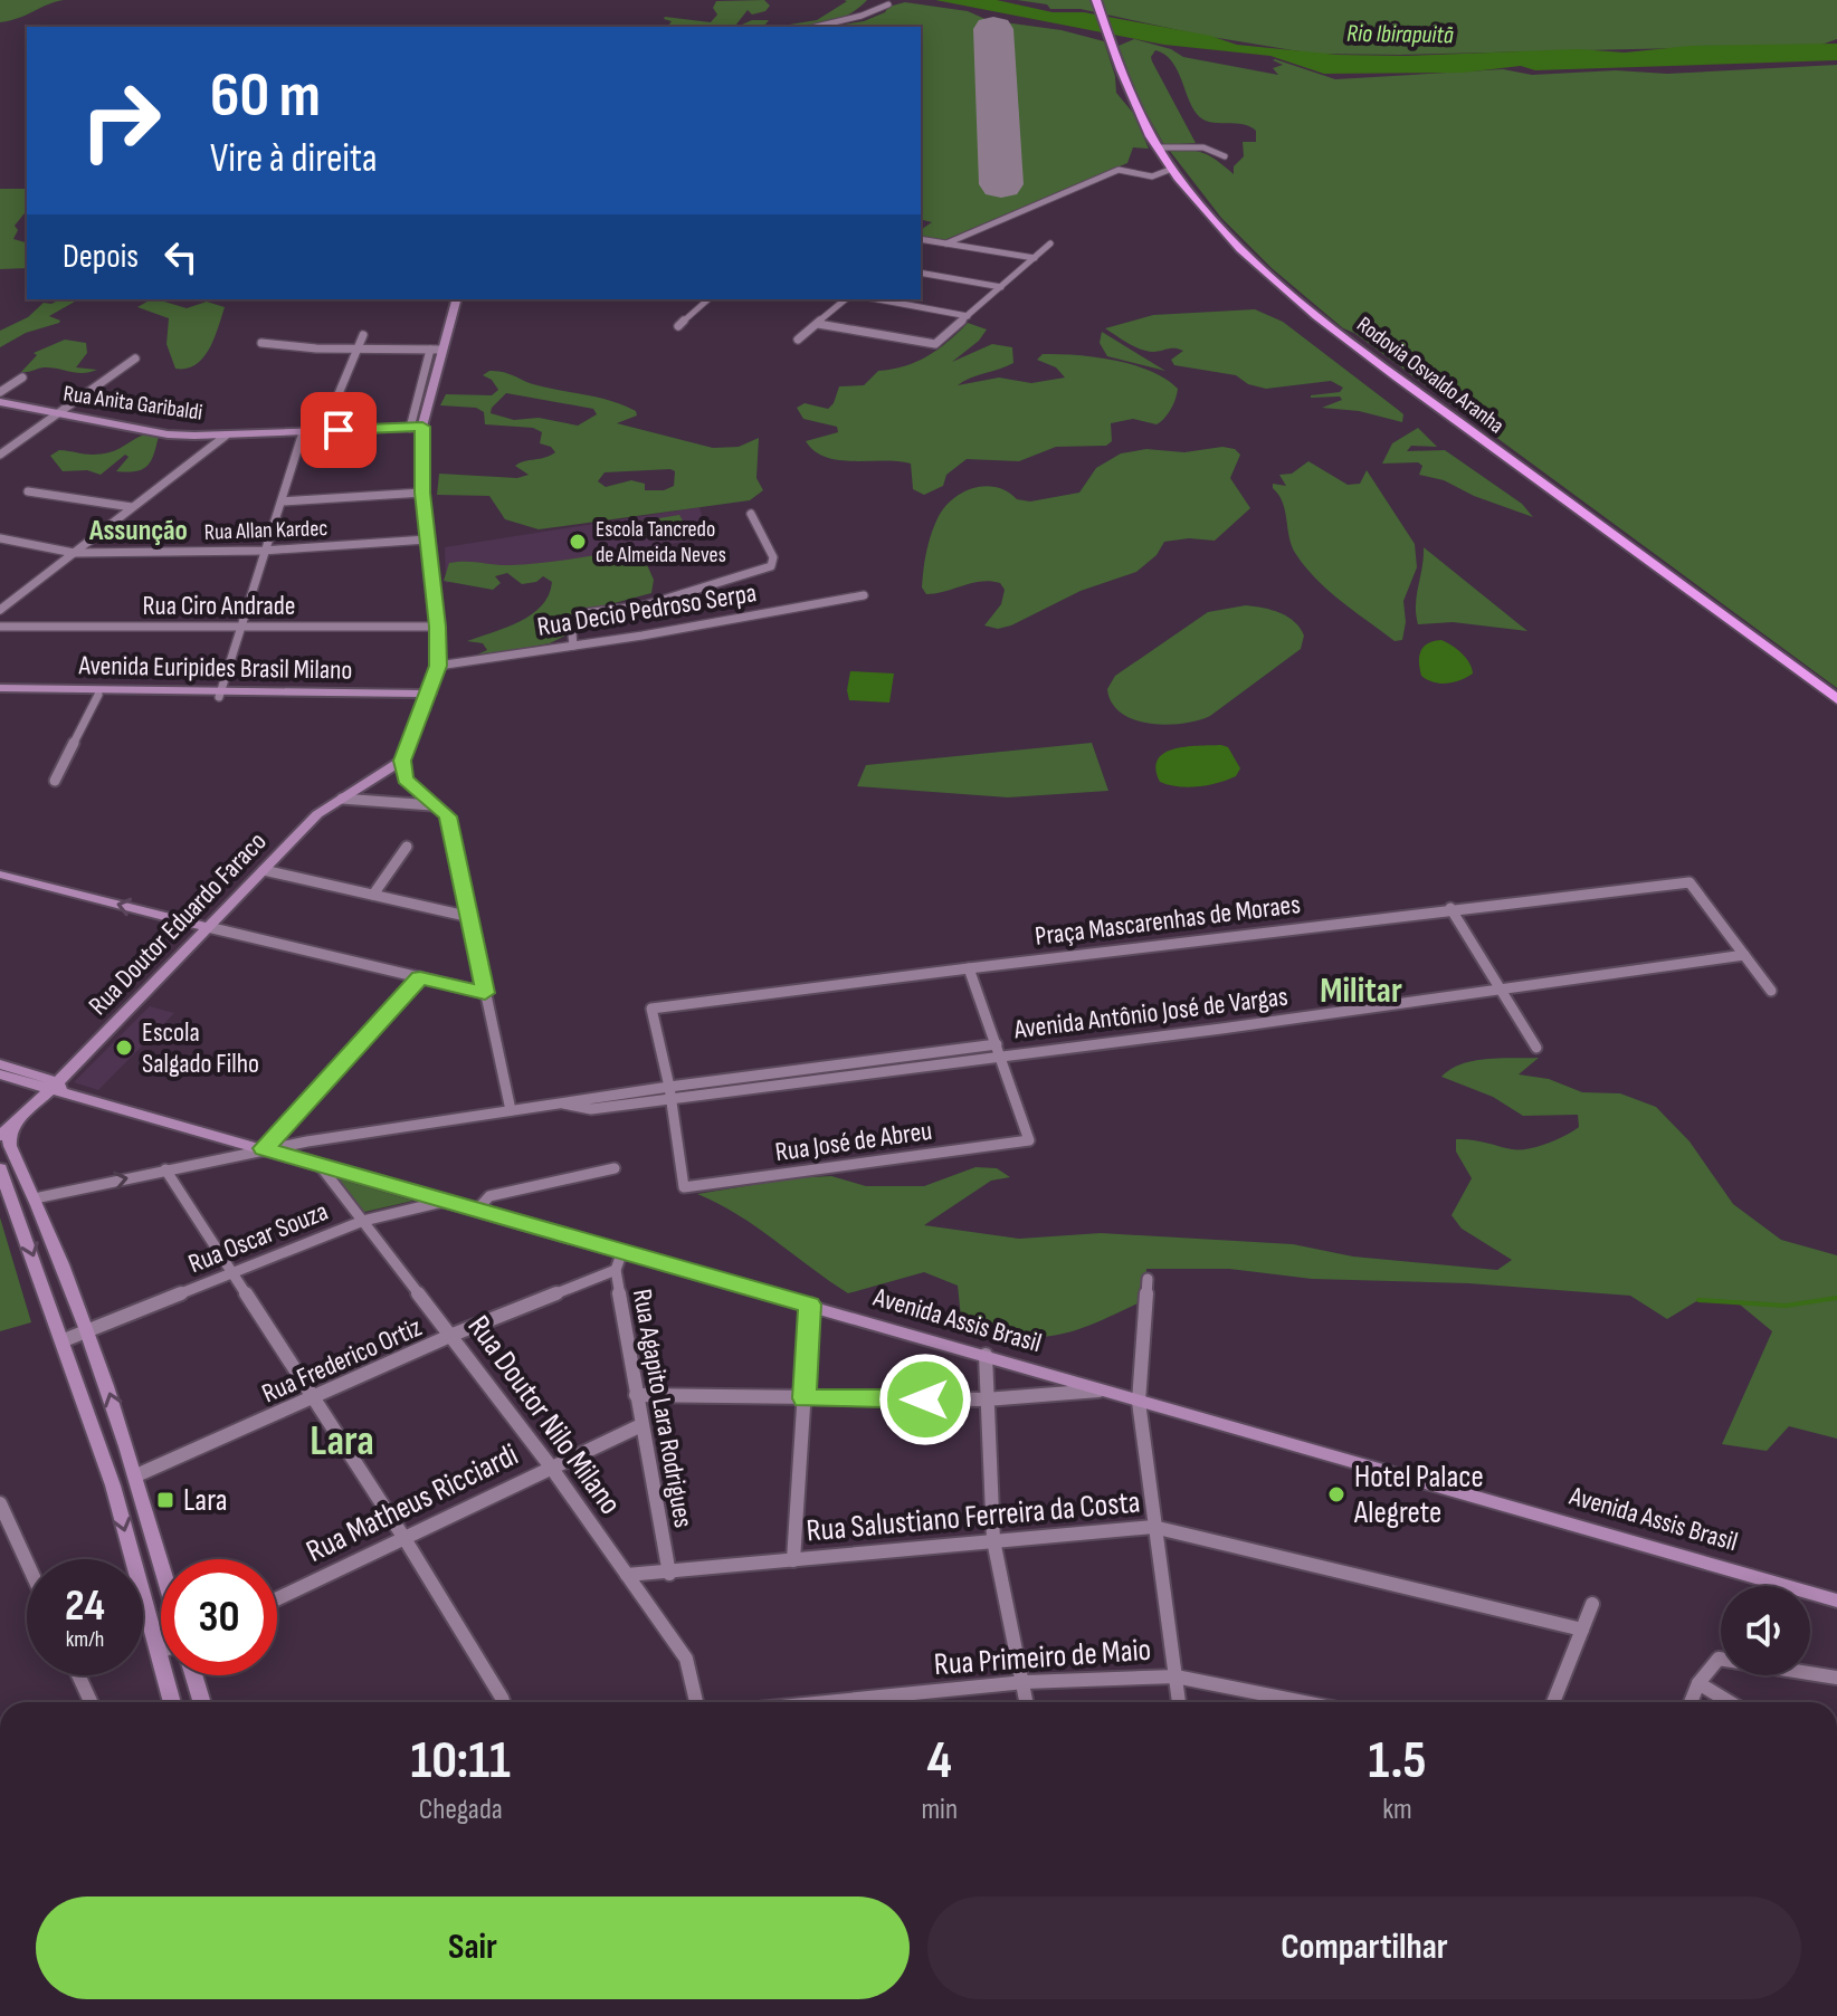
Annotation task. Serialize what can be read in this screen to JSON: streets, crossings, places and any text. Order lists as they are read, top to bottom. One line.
{"streets":{"highway":["Rodovia Osvaldo Aranha"],"main road":["Rua Anita Garibaldi","Avenida Euripides Brasil Milano","Rua Doutor Eduardo Faraco","Avenida Assis Brasil"],"street":["Rua Allan Kardec","Rua Ciro Andrade","Rua Decio Pedroso Serpa","Praça Mascarenhas de Moraes","Avenida Antônio José de Vargas","Rua José de Abreu","Rua Oscar Souza","Rua Frederico Ortiz","Rua Agapito Lara Rodrigues","Rua Doutor Nilo Milano","Rua Matheus Ricciardi","Rua Salustiano Ferreira da Costa","Rua Primeiro de Maio"]},"crossings":[["Praça Mascarenhas de Moraes","Avenida Antônio José de Vargas"],["Praça Mascarenhas de Moraes","Rua José de Abreu"],["Rua Doutor Eduardo Faraco","Avenida Assis Brasil"],["Avenida Antônio José de Vargas","Rua José de Abreu"],["Avenida Antônio José de Vargas","Avenida Assis Brasil"],["Rua Oscar Souza","Avenida Assis Brasil"],["Rua Oscar Souza","Rua Doutor Nilo Milano"],["Avenida Assis Brasil","Rua Agapito Lara Rodrigues"],["Avenida Assis Brasil","Rua Doutor Nilo Milano"],["Rua Frederico Ortiz","Rua Agapito Lara Rodrigues"],["Rua Frederico Ortiz","Rua Doutor Nilo Milano"],["Rua Agapito Lara Rodrigues","Rua Matheus Ricciardi"],["Rua Agapito Lara Rodrigues","Rua Salustiano Ferreira da Costa"],["Rua Doutor Nilo Milano","Rua Matheus Ricciardi"],["Rua Doutor Nilo Milano","Rua Salustiano Ferreira da Costa"]],"districts":["Assunção","Militar","Lara"],"water":["Rio Ibirapuitã"],"places":{"other":["Escola Tancredo de Almeida Neves","Escola Salgado Filho","Hotel Palace Alegrete"],"transit":["Lara"]},"page":{"turn":["60 m","Vire à direita"],"then":"Depois","speed":"24 km/h","limit":"30","eta":["10:11","Chegada","4","min","1.5","km"],"buttons":["Sair","Compartilhar"]}}
